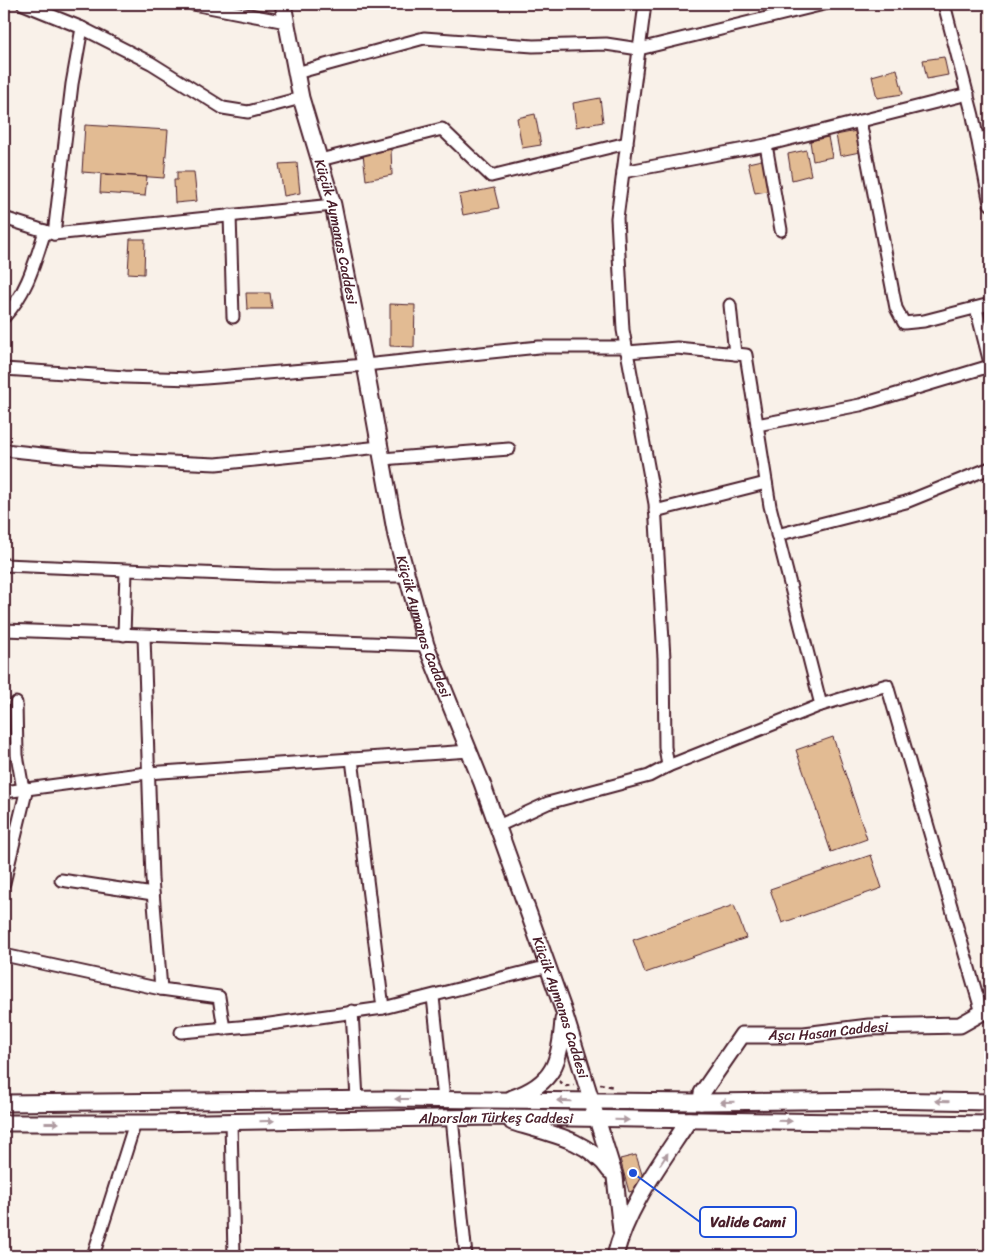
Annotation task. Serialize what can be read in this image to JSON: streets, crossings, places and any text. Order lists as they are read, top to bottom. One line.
{"streets":{"main road":["Küçük Aymanas Caddesi","Aşcı Hasan Caddesi","Alparslan Türkeş Caddesi"]},"crossings":[["Küçük Aymanas Caddesi","Alparslan Türkeş Caddesi"],["Aşcı Hasan Caddesi","Alparslan Türkeş Caddesi"]],"places":["Valide Cami"]}
